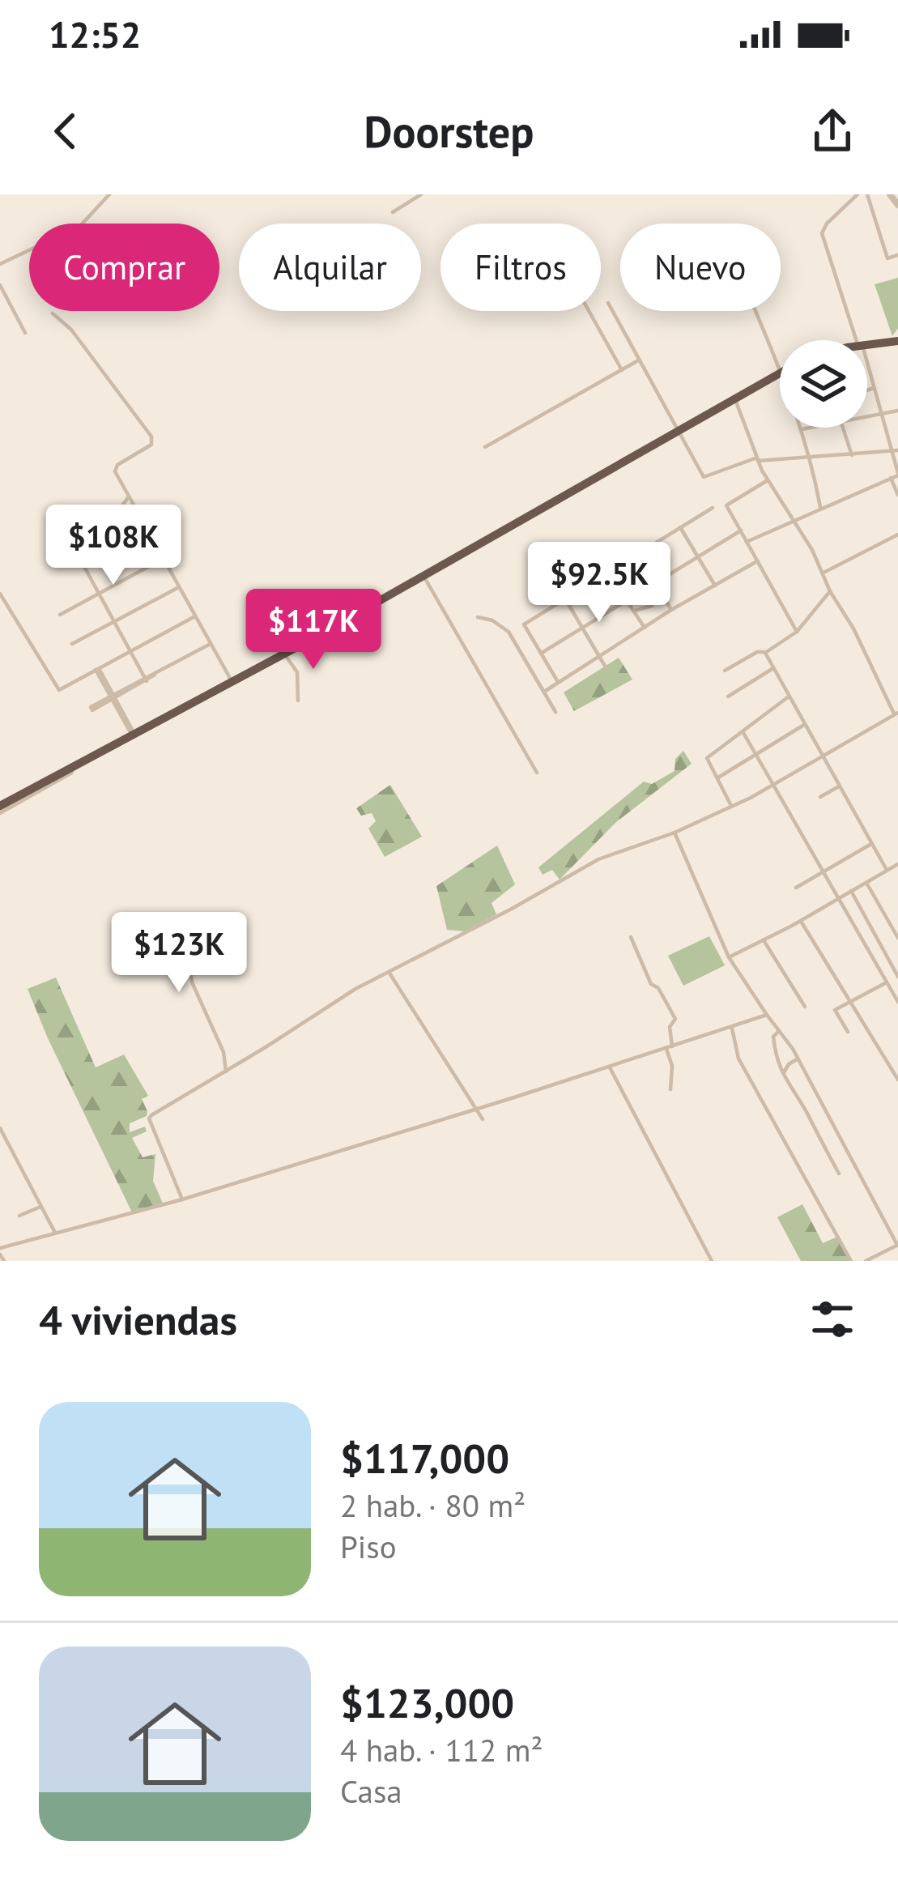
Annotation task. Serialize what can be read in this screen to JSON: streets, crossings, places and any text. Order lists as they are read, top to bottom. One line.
{"page":{"status":"12:52","header":"Doorstep","chip":["Comprar","Alquilar","Filtros","Nuevo"],"price":["$108K","$92.5K","$117K","$123K"],"heading":"4 viviendas","list":[{"name":"$117,000","note":"2 hab. · 80 m² · Piso"},{"name":"$123,000","note":"4 hab. · 112 m² · Casa"}]}}
